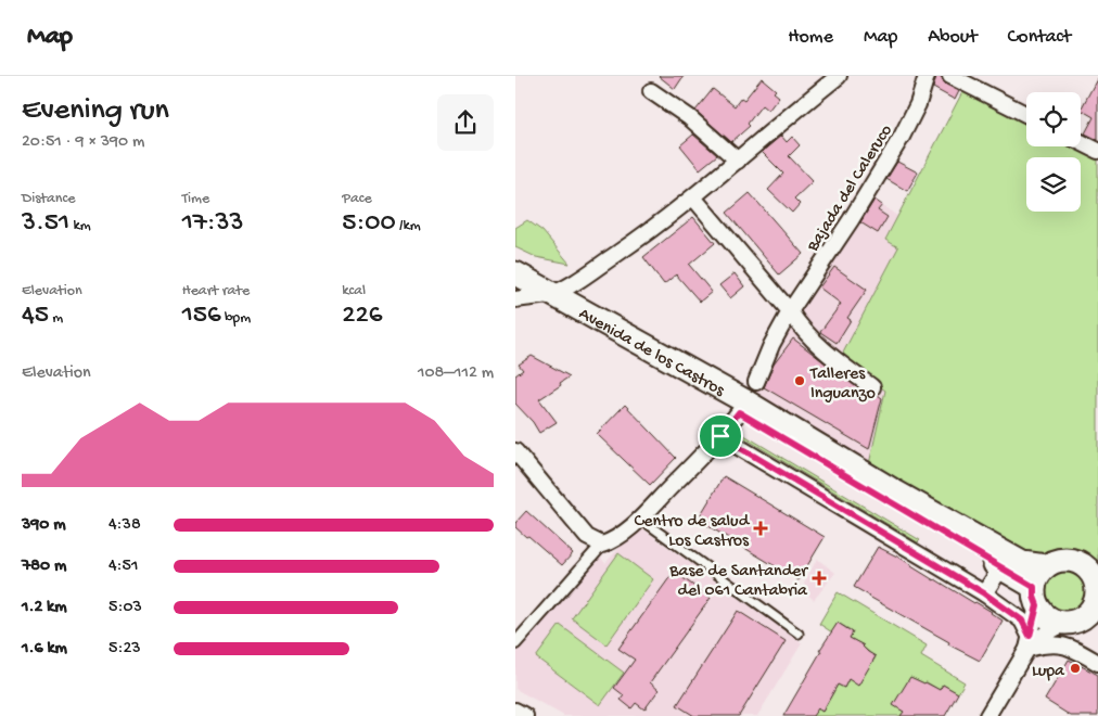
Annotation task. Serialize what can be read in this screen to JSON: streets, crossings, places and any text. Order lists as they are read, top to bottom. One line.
{"streets":{"main road":["Avenida de los Castros"],"street":["Bajada del Caleruco"]},"places":{"other":["Talleres Inguanzo","Lupa"],"health":["Centro de salud Los Castros","Base de Santander del 061 Cantabria"]},"page":{"header":"Map","nav":["Home","Map","About","Contact"],"heading":["Evening run","20:51 · 9 × 390 m"],"stats":[["Distance","3.51 km"],["Time","17:33"],["Pace","5:00 /km"],["Elevation","45 m"],["Heart rate","156 bpm"],["kcal","226"]],"chart":["Elevation","108–112 m"],"list":[{"name":"390 m","note":"4:38"},{"name":"780 m","note":"4:51"},{"name":"1.2 km","note":"5:03"},{"name":"1.6 km","note":"5:23"}]}}
